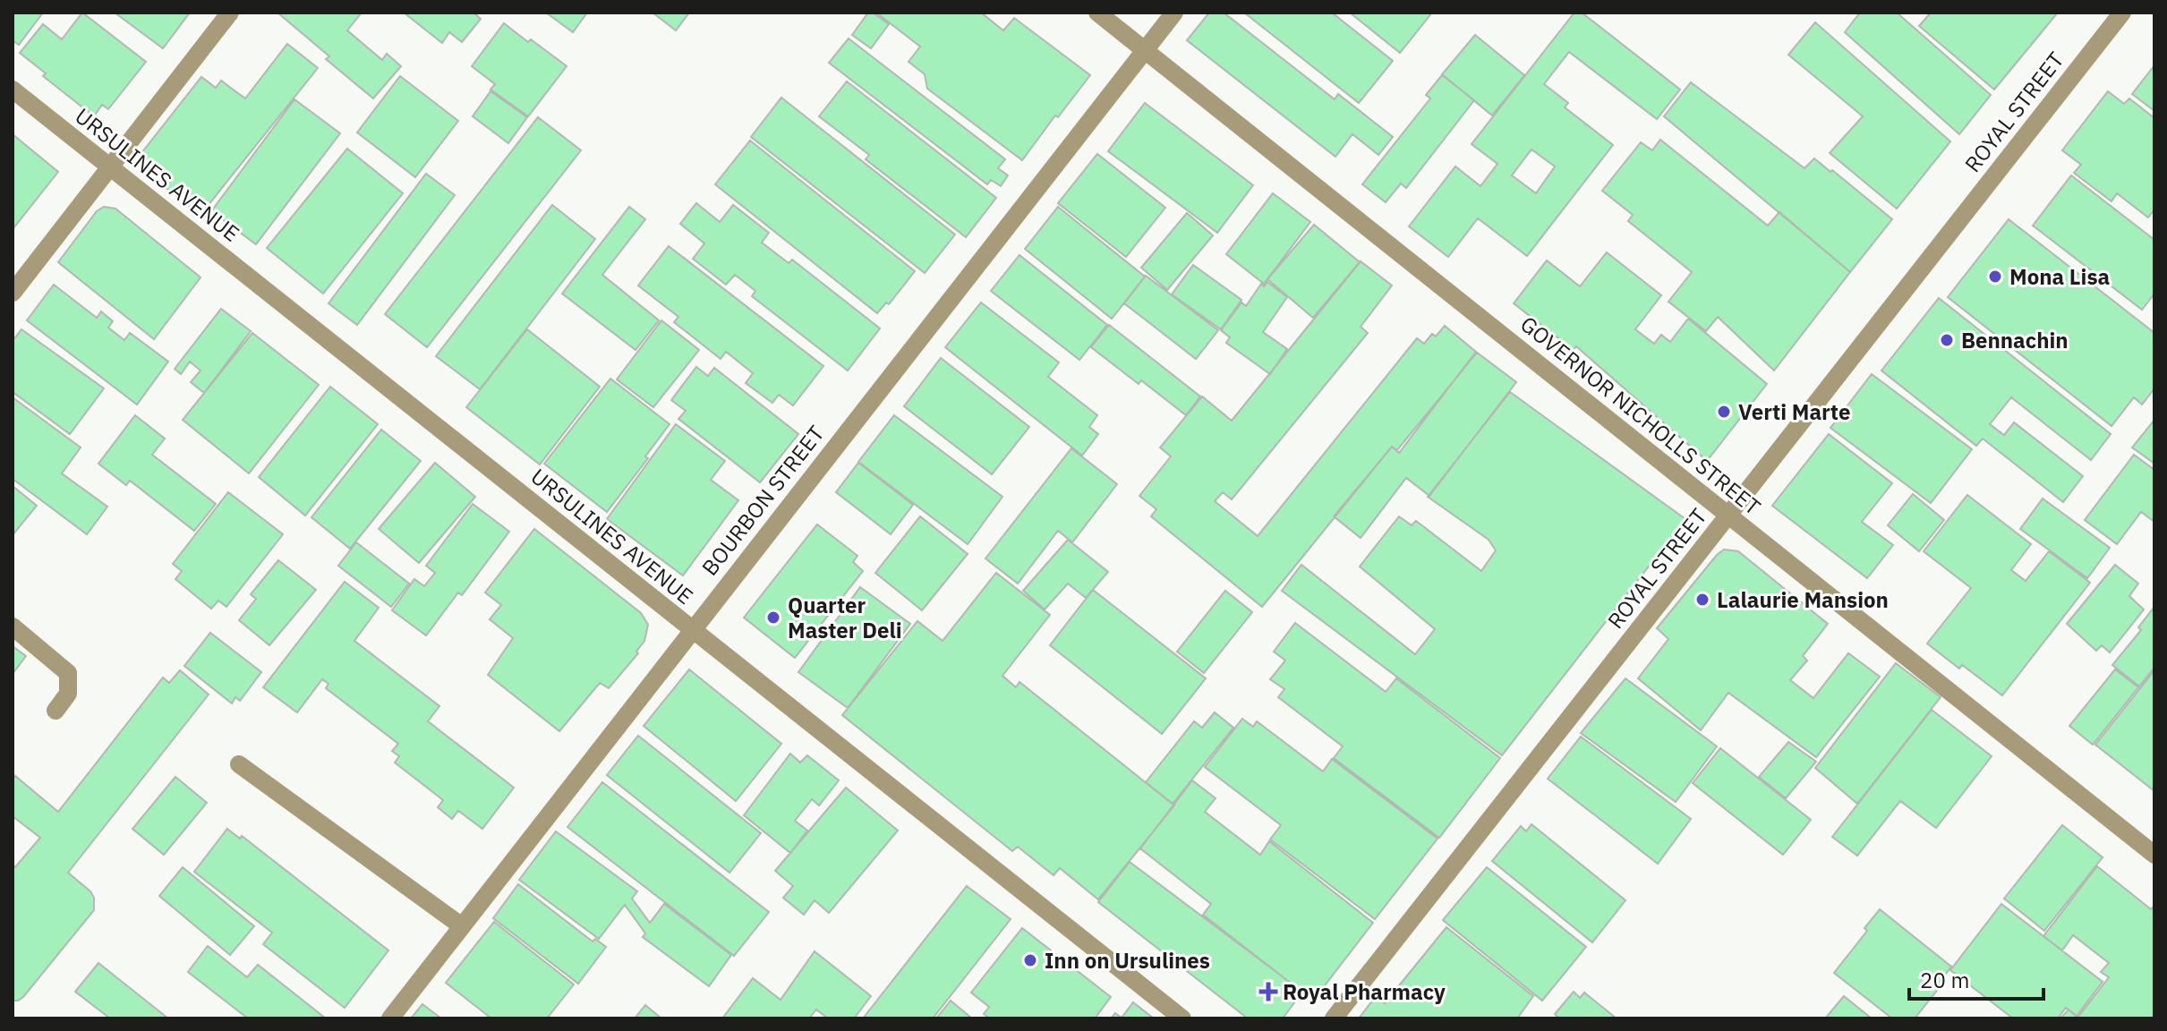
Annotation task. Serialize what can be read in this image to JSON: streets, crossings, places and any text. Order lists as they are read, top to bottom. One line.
{"streets":{"street":["ROYAL STREET","URSULINES AVENUE","GOVERNOR NICHOLLS STREET","BOURBON STREET"]},"crossings":[["ROYAL STREET","GOVERNOR NICHOLLS STREET"],["URSULINES AVENUE","BOURBON STREET"],["GOVERNOR NICHOLLS STREET","BOURBON STREET"]],"places":{"other":["Mona Lisa","Bennachin","Verti Marte","Lalaurie Mansion","Quarter Master Deli","Inn on Ursulines"],"health":["Royal Pharmacy"]},"scale_bar":"20 m"}
